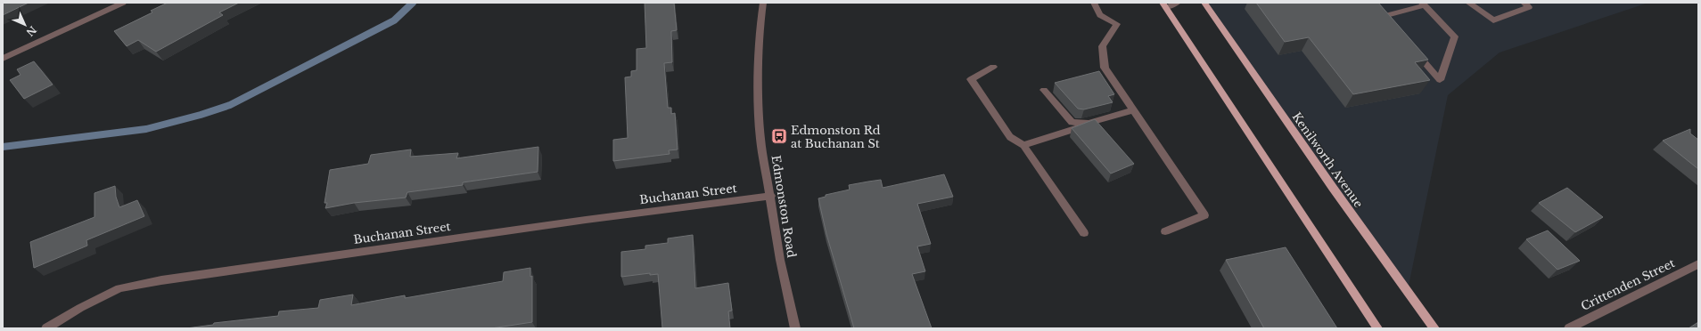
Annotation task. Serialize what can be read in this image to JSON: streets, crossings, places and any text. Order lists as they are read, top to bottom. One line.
{"streets":{"main road":["Kenilworth Avenue"],"street":["Buchanan Street","Edmonston Road","Crittenden Street"]},"crossings":[["Buchanan Street","Edmonston Road"]],"places":{"bus stop":["Edmonston Rd at Buchanan St"]},"north":"bottom right"}
